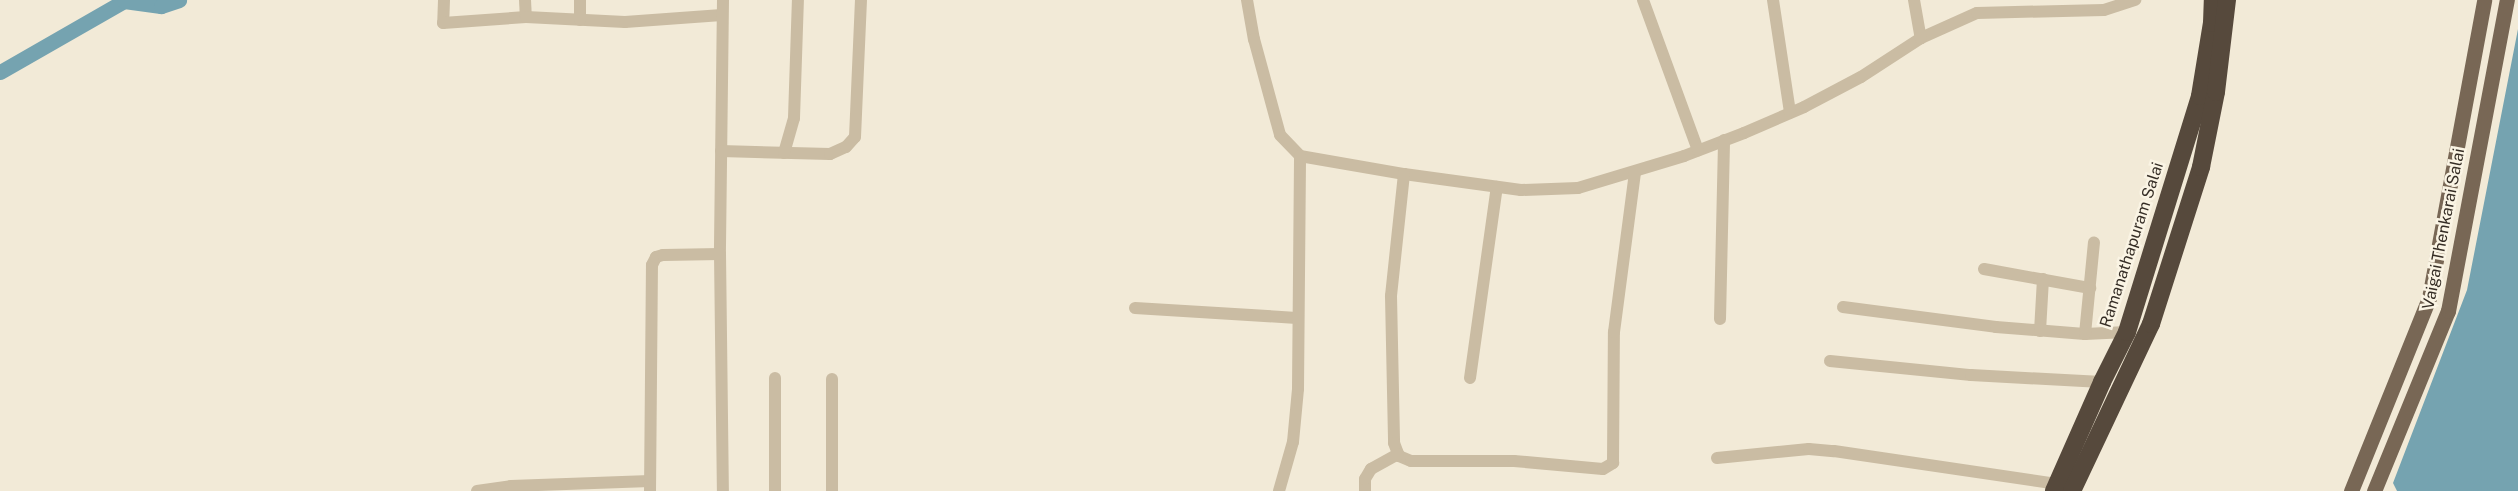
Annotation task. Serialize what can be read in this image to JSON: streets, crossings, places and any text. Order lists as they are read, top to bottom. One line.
{"streets":{"highway":["Ramanathapuram Salai"],"main road":["Vaigai Thenkarai Salai"]}}
